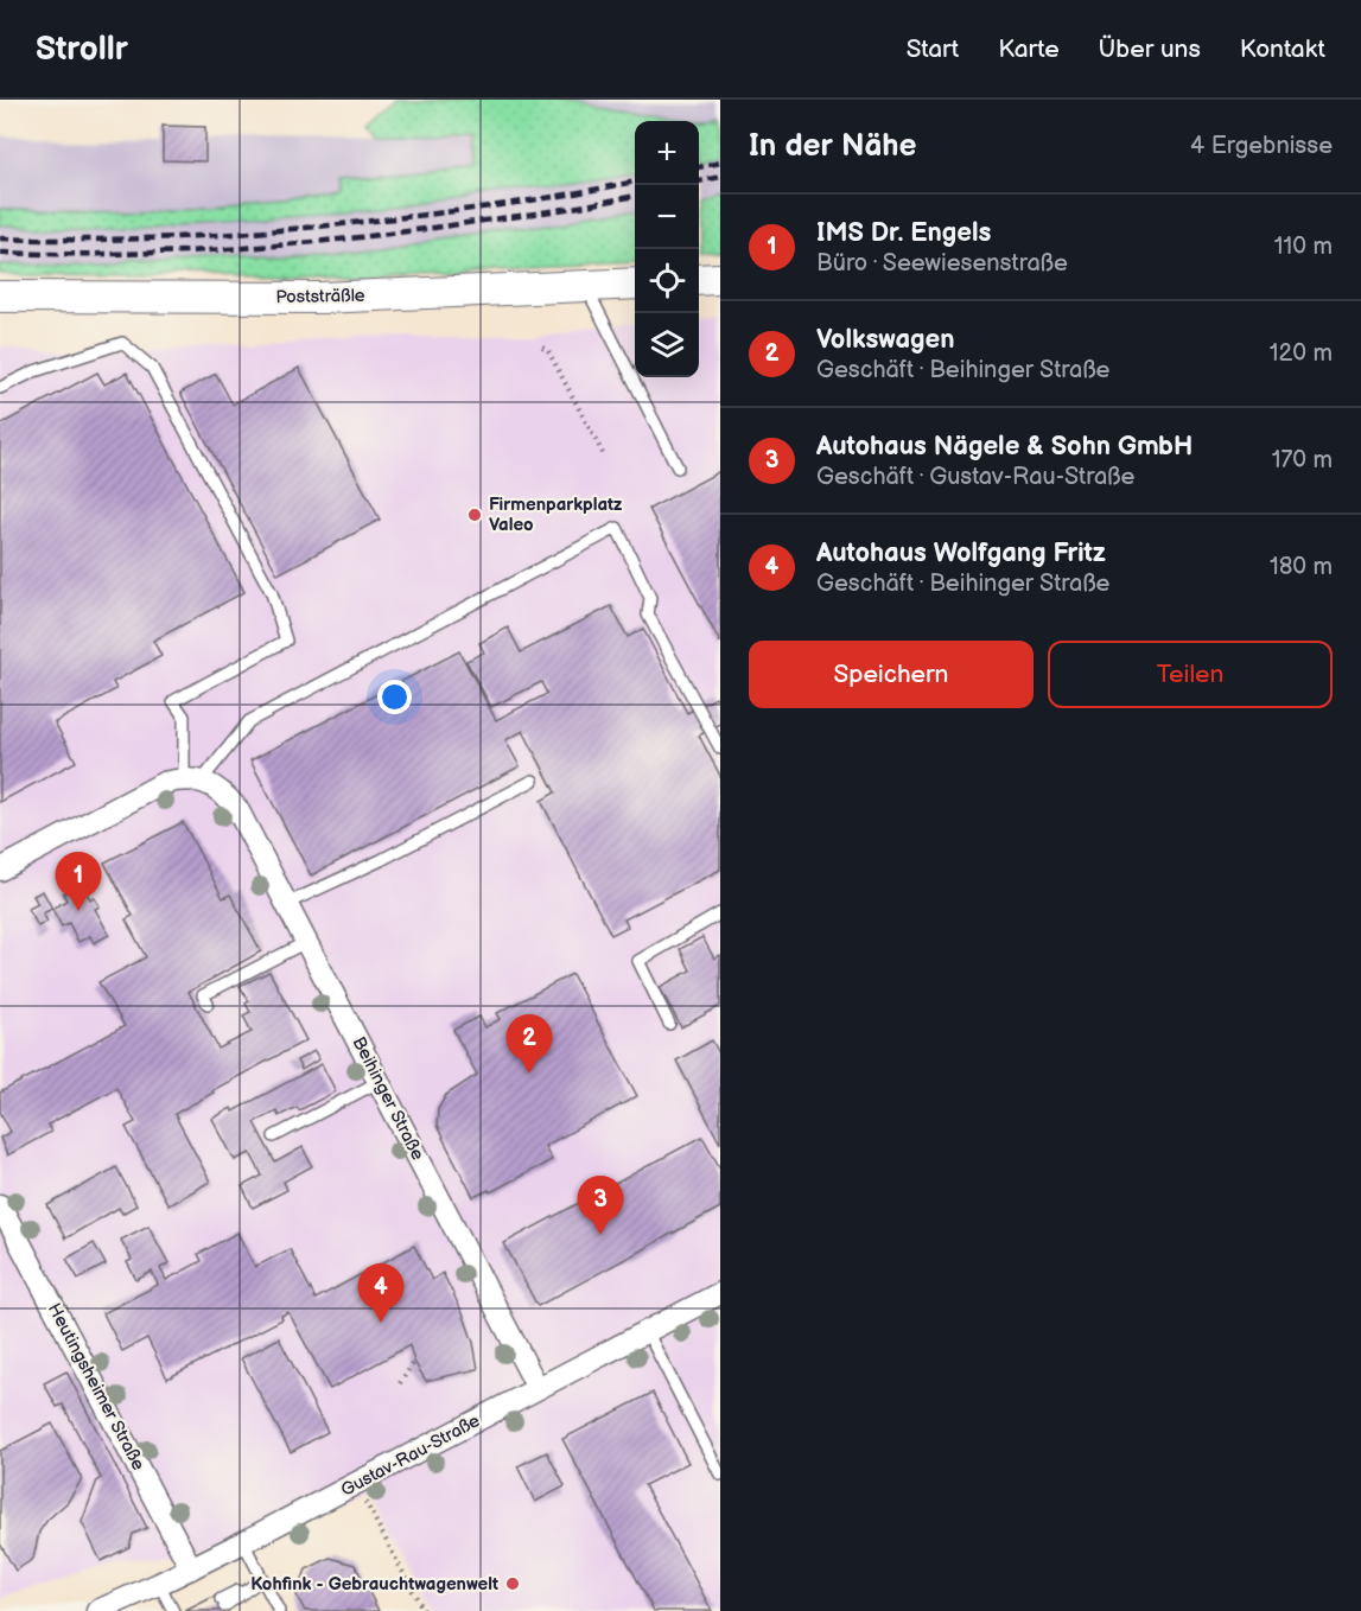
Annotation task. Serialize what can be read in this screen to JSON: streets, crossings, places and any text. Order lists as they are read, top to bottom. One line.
{"streets":{"main road":["Poststräßle"],"street":["Beihinger Straße","Heutingsheimer Straße","Gustav-Rau-Straße"]},"crossings":[["Beihinger Straße","Gustav-Rau-Straße"],["Heutingsheimer Straße","Gustav-Rau-Straße"]],"places":["Firmenparkplatz Valeo","Kohfink - Gebrauchtwagenwelt"],"page":{"header":"Strollr","nav":["Start","Karte","Über uns","Kontakt"],"heading":["In der Nähe","4 Ergebnisse"],"map_buttons":["+","−"],"list":[{"mark":"1","name":"IMS Dr. Engels","note":"Büro · Seewiesenstraße","value":"110 m"},{"mark":"2","name":"Volkswagen","note":"Geschäft · Beihinger Straße","value":"120 m"},{"mark":"3","name":"Autohaus Nägele & Sohn GmbH","note":"Geschäft · Gustav-Rau-Straße","value":"170 m"},{"mark":"4","name":"Autohaus Wolfgang Fritz","note":"Geschäft · Beihinger Straße","value":"180 m"}],"buttons":["Speichern","Teilen"],"pins":["1","2","3","4"]}}
